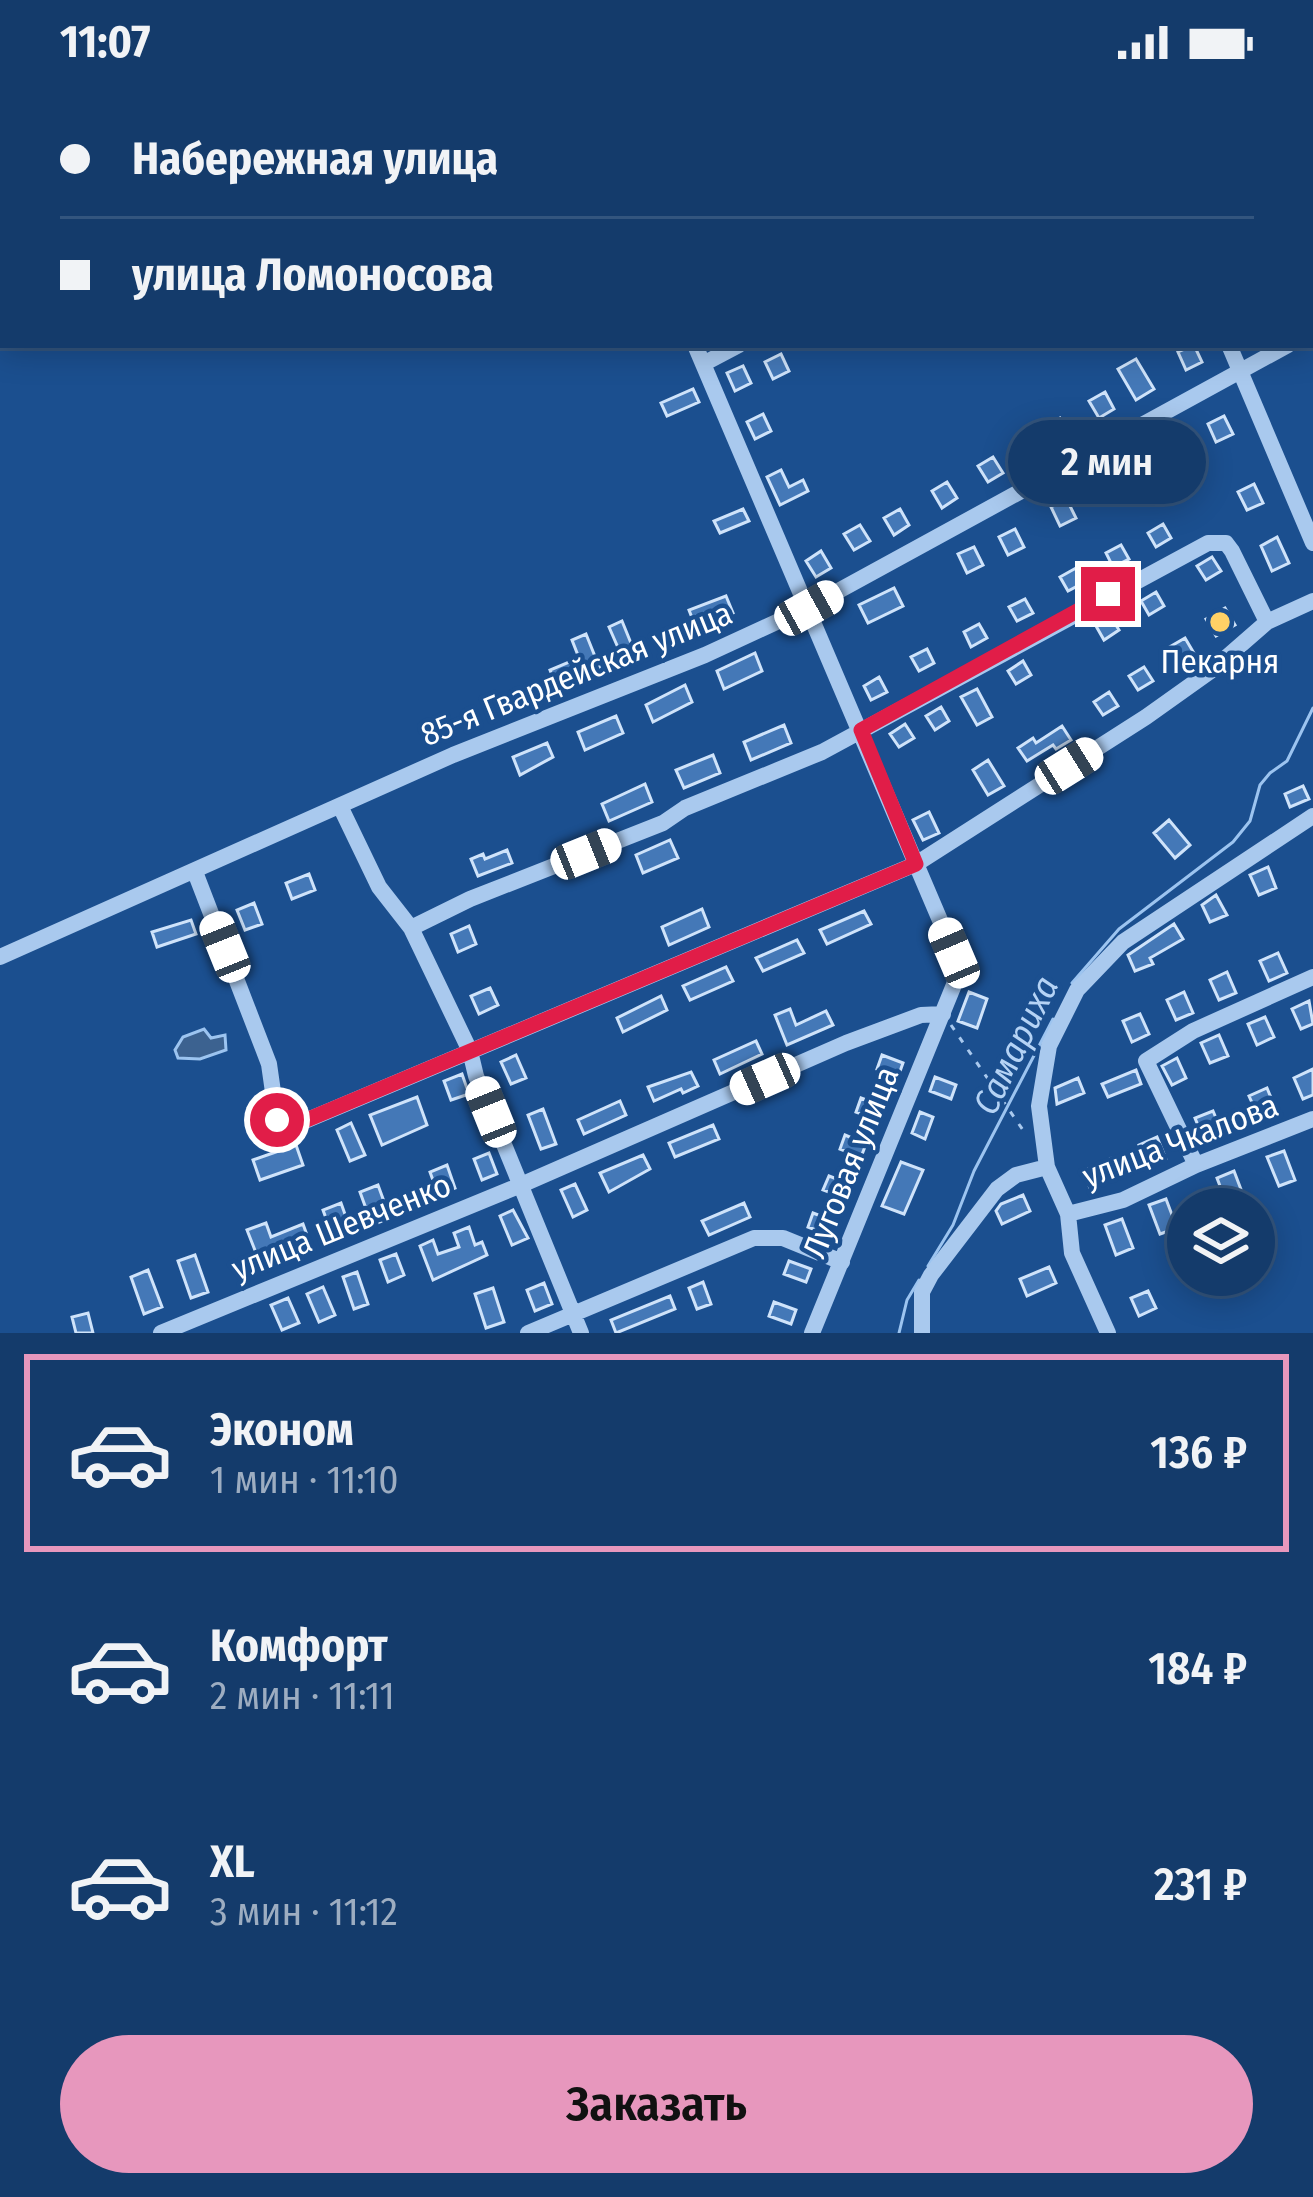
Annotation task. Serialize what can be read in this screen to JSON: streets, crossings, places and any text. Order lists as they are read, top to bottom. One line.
{"streets":{"street":["85-я Гвардейская улица","улица Чкалова","Луговая улица","улица Шевченко"]},"crossings":[["85-я Гвардейская улица","Луговая улица"],["Луговая улица","улица Шевченко"]],"water":["Самариха"],"places":["Пекарня"],"page":{"status":"11:07","banner":["Набережная улица","улица Ломоносова"],"bubble":"2 мин","list":[{"name":"Эконом","note":"1 мин · 11:10","value":"136 ₽"},{"name":"Комфорт","note":"2 мин · 11:11","value":"184 ₽"},{"name":"XL","note":"3 мин · 11:12","value":"231 ₽"}],"buttons":"Заказать"}}
